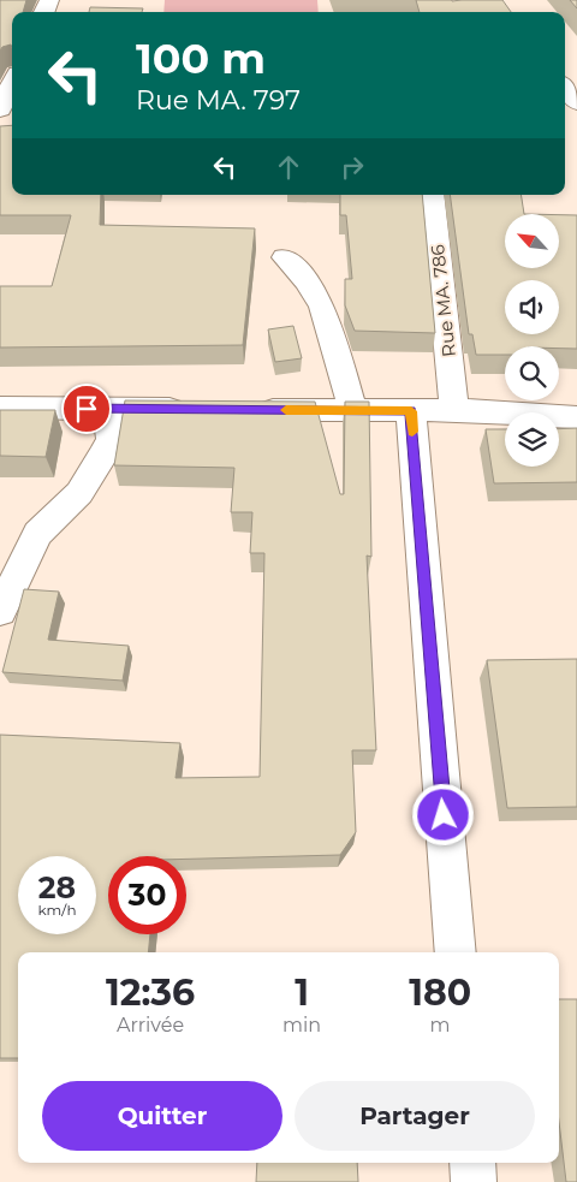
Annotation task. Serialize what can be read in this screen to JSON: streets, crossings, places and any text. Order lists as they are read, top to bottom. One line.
{"streets":{"street":["Rue MA. 786"]},"north":"top left","page":{"turn":["100 m","Rue MA. 797"],"speed":"28 km/h","limit":"30","eta":["12:36","Arrivée","1","min","180","m"],"buttons":["Quitter","Partager"]}}
